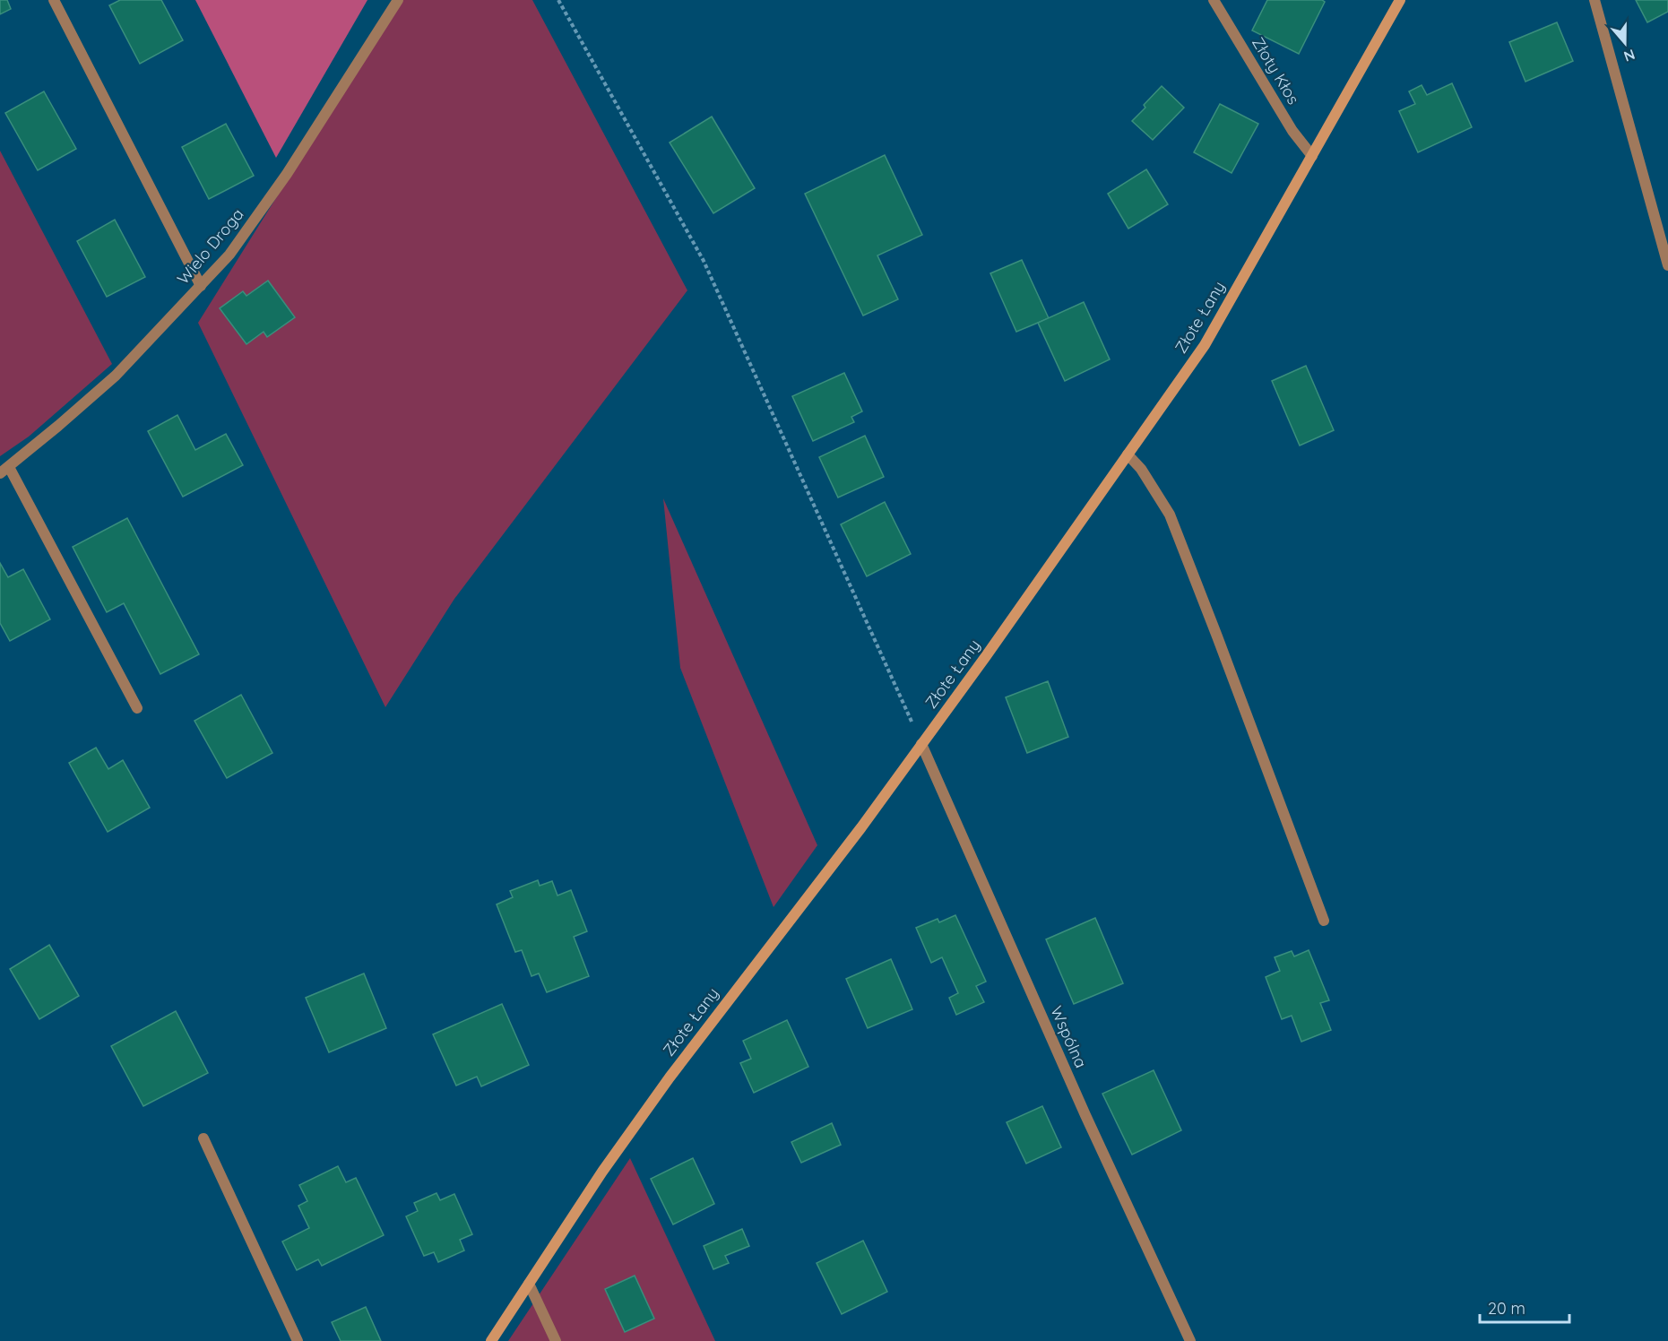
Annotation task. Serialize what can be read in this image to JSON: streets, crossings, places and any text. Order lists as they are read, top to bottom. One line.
{"streets":{"street":["Złoty Kłos","Wielo Droga","Złote Łany","Wspólna"]},"crossings":[["Złoty Kłos","Złote Łany"],["Złote Łany","Wspólna"]],"scale_bar":"20 m","north":"bottom"}
